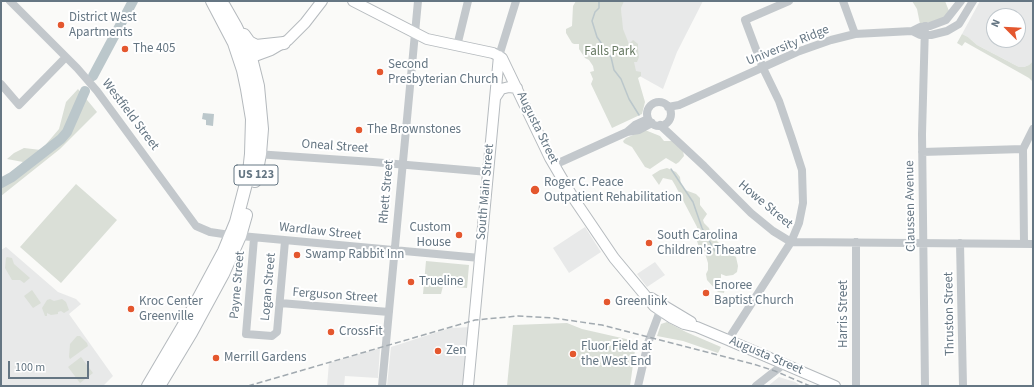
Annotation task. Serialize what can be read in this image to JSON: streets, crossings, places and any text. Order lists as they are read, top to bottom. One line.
{"streets":{"highway":["US 123"],"main road":["Augusta Street","South Main Street"],"street":["University Ridge","Westfield Street","Oneal Street","Rhett Street","Howe Street","Claussen Avenue","Wardlaw Street","Payne Street","Logan Street","Ferguson Street","Harris Street","Thruston Street"]},"crossings":[["University Ridge","Howe Street"],["University Ridge","Claussen Avenue"],["Westfield Street","US 123"],["Westfield Street","Wardlaw Street"],["Augusta Street","South Main Street"],["Oneal Street","US 123"],["Oneal Street","Rhett Street"],["Oneal Street","South Main Street"],["US 123","Wardlaw Street"],["Rhett Street","Wardlaw Street"],["Rhett Street","Ferguson Street"],["South Main Street","Wardlaw Street"],["Howe Street","Claussen Avenue"],["Howe Street","Harris Street"],["Howe Street","Thruston Street"],["Wardlaw Street","Payne Street"],["Wardlaw Street","Logan Street"],["Payne Street","Logan Street"],["Logan Street","Ferguson Street"]],"parks":["Falls Park"],"places":["District West Apartments","The 405","Second Presbyterian Church","The Brownstones","Roger C. Peace Outpatient Rehabilitation","Custom House","South Carolina Children's Theatre","Swamp Rabbit Inn","Trueline","Enoree Baptist Church","Greenlink","Kroc Center Greenville","CrossFit","Zen","Fluor Field at the West End","Merrill Gardens"],"scale_bar":"100 m","north":"top left"}
